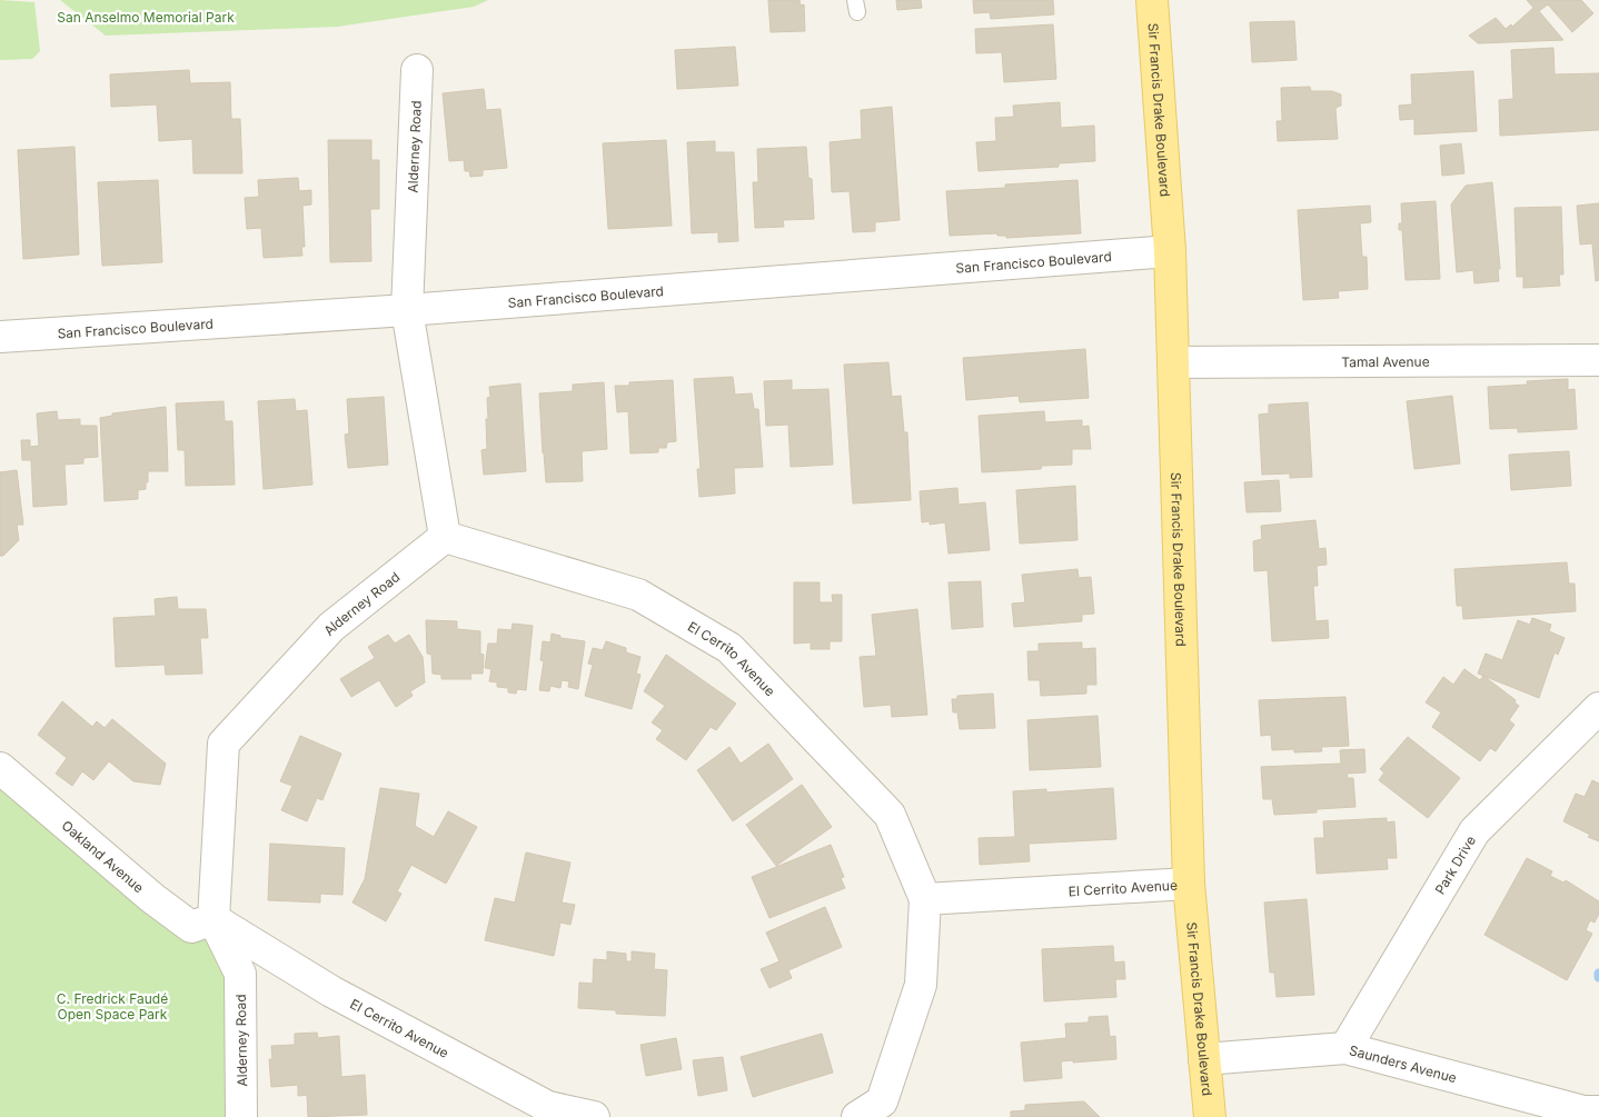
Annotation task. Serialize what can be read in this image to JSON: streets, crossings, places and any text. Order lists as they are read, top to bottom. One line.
{"streets":{"main road":["Sir Francis Drake Boulevard"],"street":["Alderney Road","San Francisco Boulevard","Tamal Avenue","El Cerrito Avenue","Oakland Avenue","Park Drive","Saunders Avenue"]},"crossings":[["Sir Francis Drake Boulevard","San Francisco Boulevard"],["Sir Francis Drake Boulevard","Tamal Avenue"],["Sir Francis Drake Boulevard","El Cerrito Avenue"],["Sir Francis Drake Boulevard","Saunders Avenue"],["Alderney Road","San Francisco Boulevard"],["Alderney Road","El Cerrito Avenue"],["Alderney Road","Oakland Avenue"],["El Cerrito Avenue","Oakland Avenue"],["Park Drive","Saunders Avenue"]],"parks":["San Anselmo Memorial Park","C. Fredrick Faudé Open Space Park"]}
